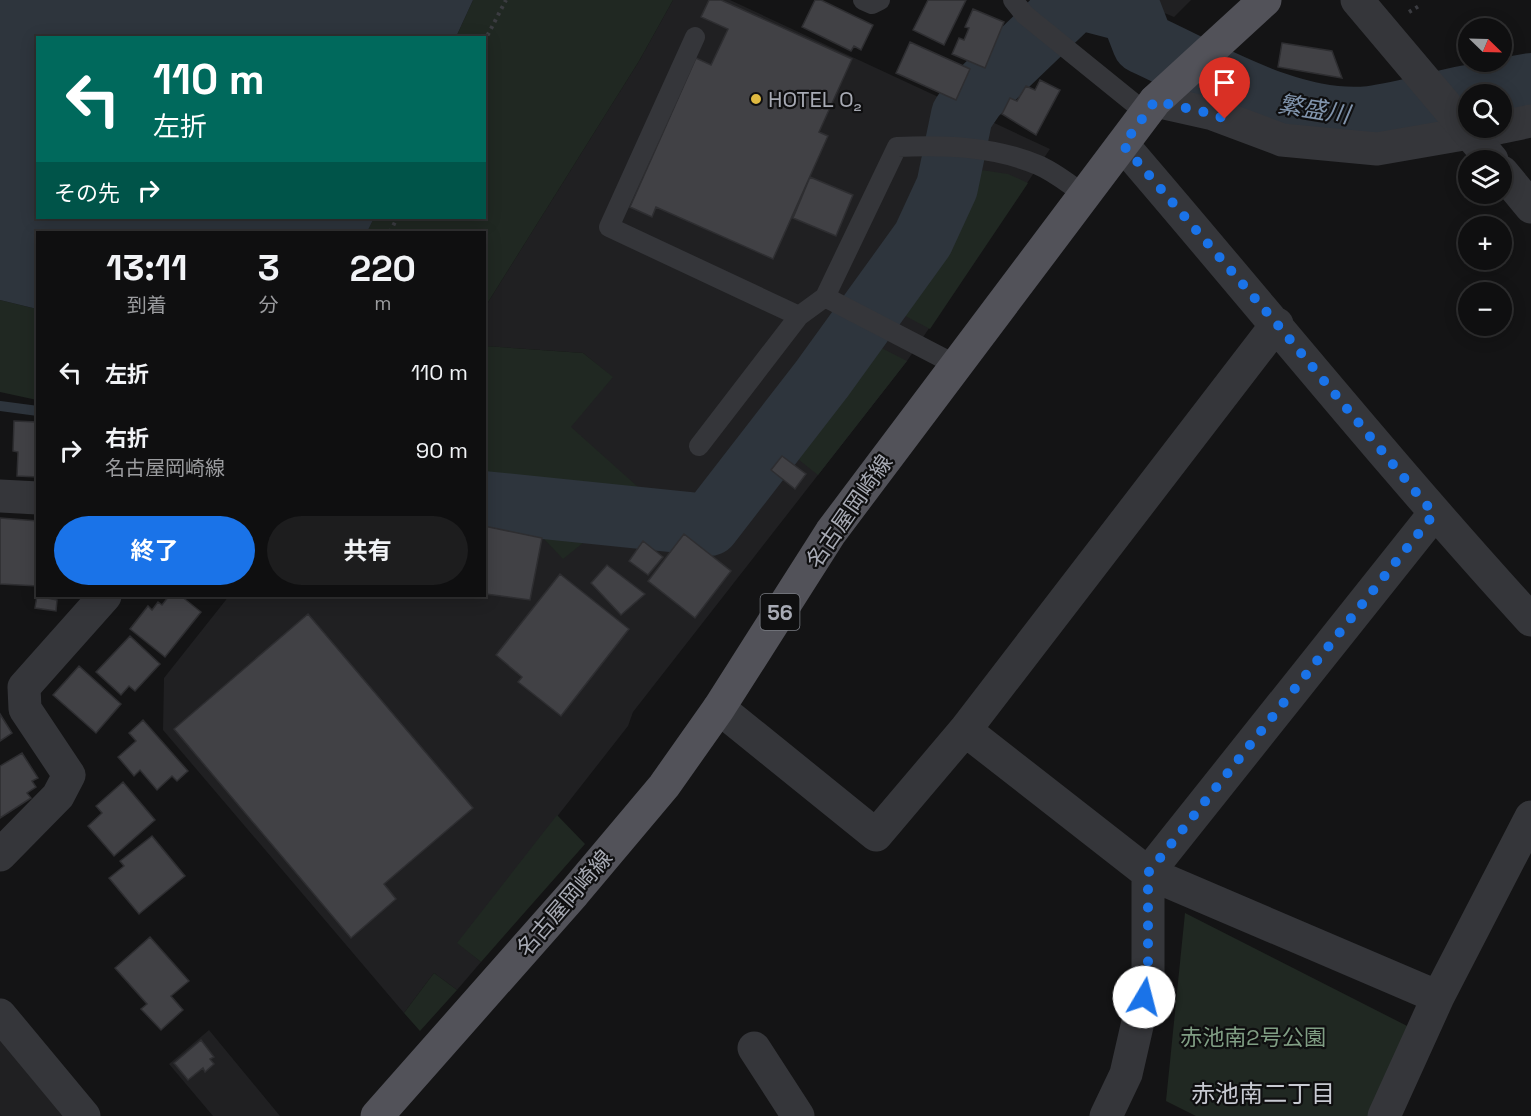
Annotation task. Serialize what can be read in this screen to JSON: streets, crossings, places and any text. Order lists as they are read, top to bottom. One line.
{"streets":{"main road":["名古屋岡崎線","56"]},"districts":["赤池南二丁目"],"water":["繁盛川"],"parks":["赤池南2号公園"],"places":["HOTEL O₂"],"north":"bottom right","page":{"map_buttons":["+","−"],"turn":["110 m","左折"],"then":"その先","eta":["13:11","到着","3","分","220","m"],"list":[{"name":"左折","value":"110 m"},{"name":"右折","note":"名古屋岡崎線","value":"90 m"}],"buttons":["終了","共有"]}}
